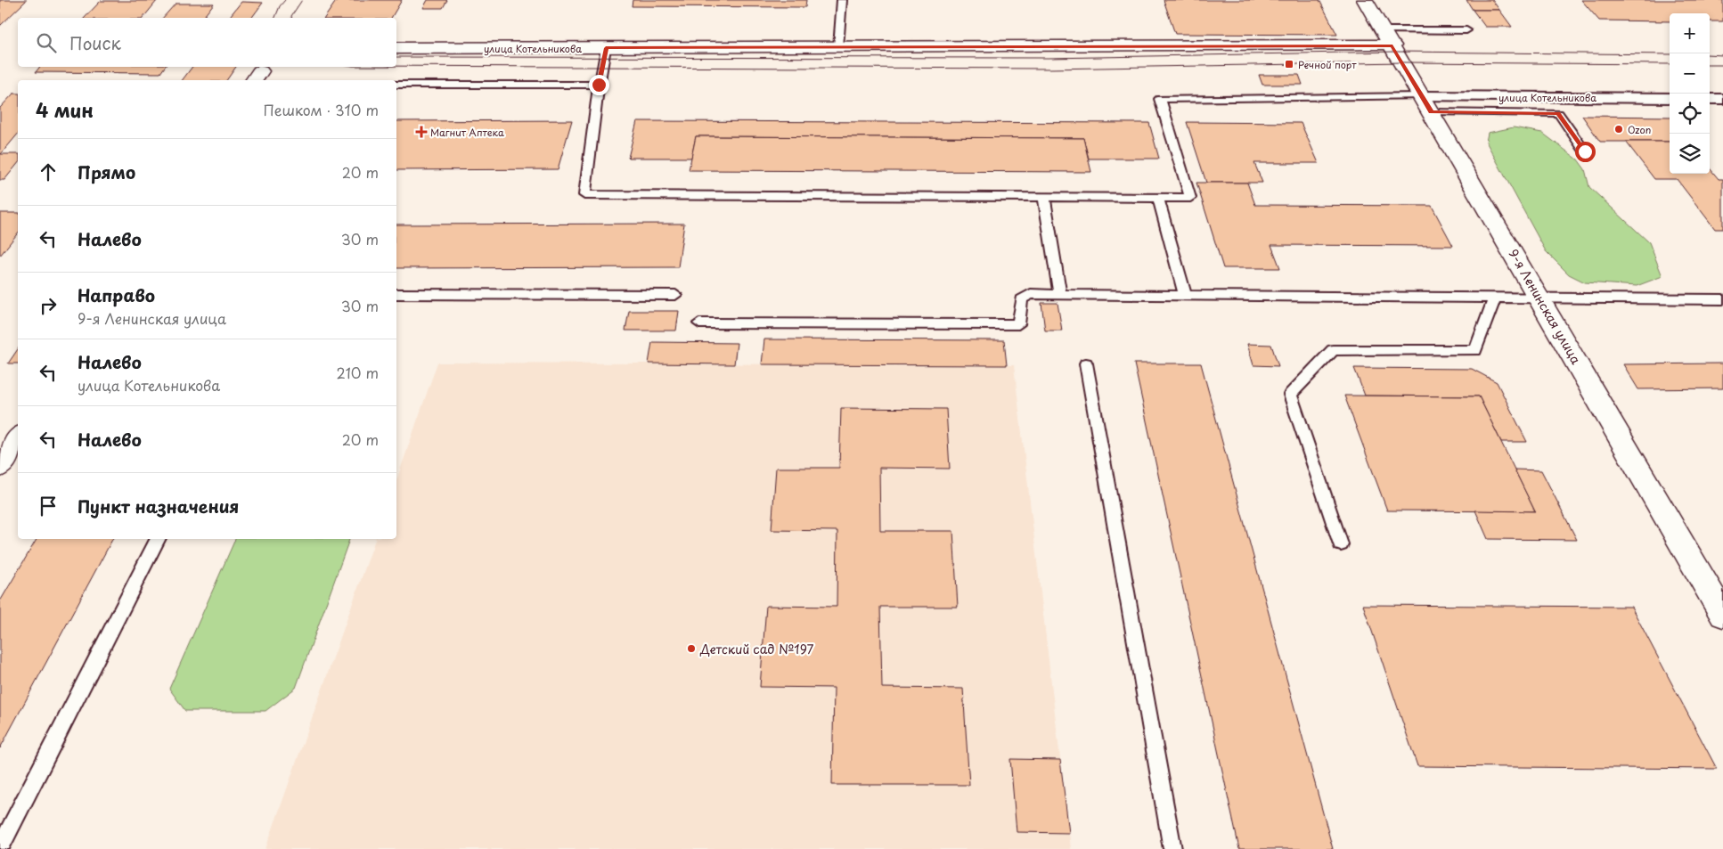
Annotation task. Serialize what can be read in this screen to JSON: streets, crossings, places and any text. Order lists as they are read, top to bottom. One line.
{"streets":{"street":["улица Котельникова","9-я Ленинская улица"]},"crossings":[["улица Котельникова","9-я Ленинская улица"]],"places":{"transit":["Речной порт"],"other":["Ozon","Детский сад №197"],"health":["Магнит Аптека"]},"page":{"map_buttons":["+","−"],"search":"Поиск","heading":["4 мин","Пешком · 310 m"],"list":[["Прямо","20 m"],["Налево","30 m"],["Направо","9-я Ленинская улица","30 m"],["Налево","улица Котельникова","210 m"],["Налево","20 m"],"Пункт назначения"]}}
